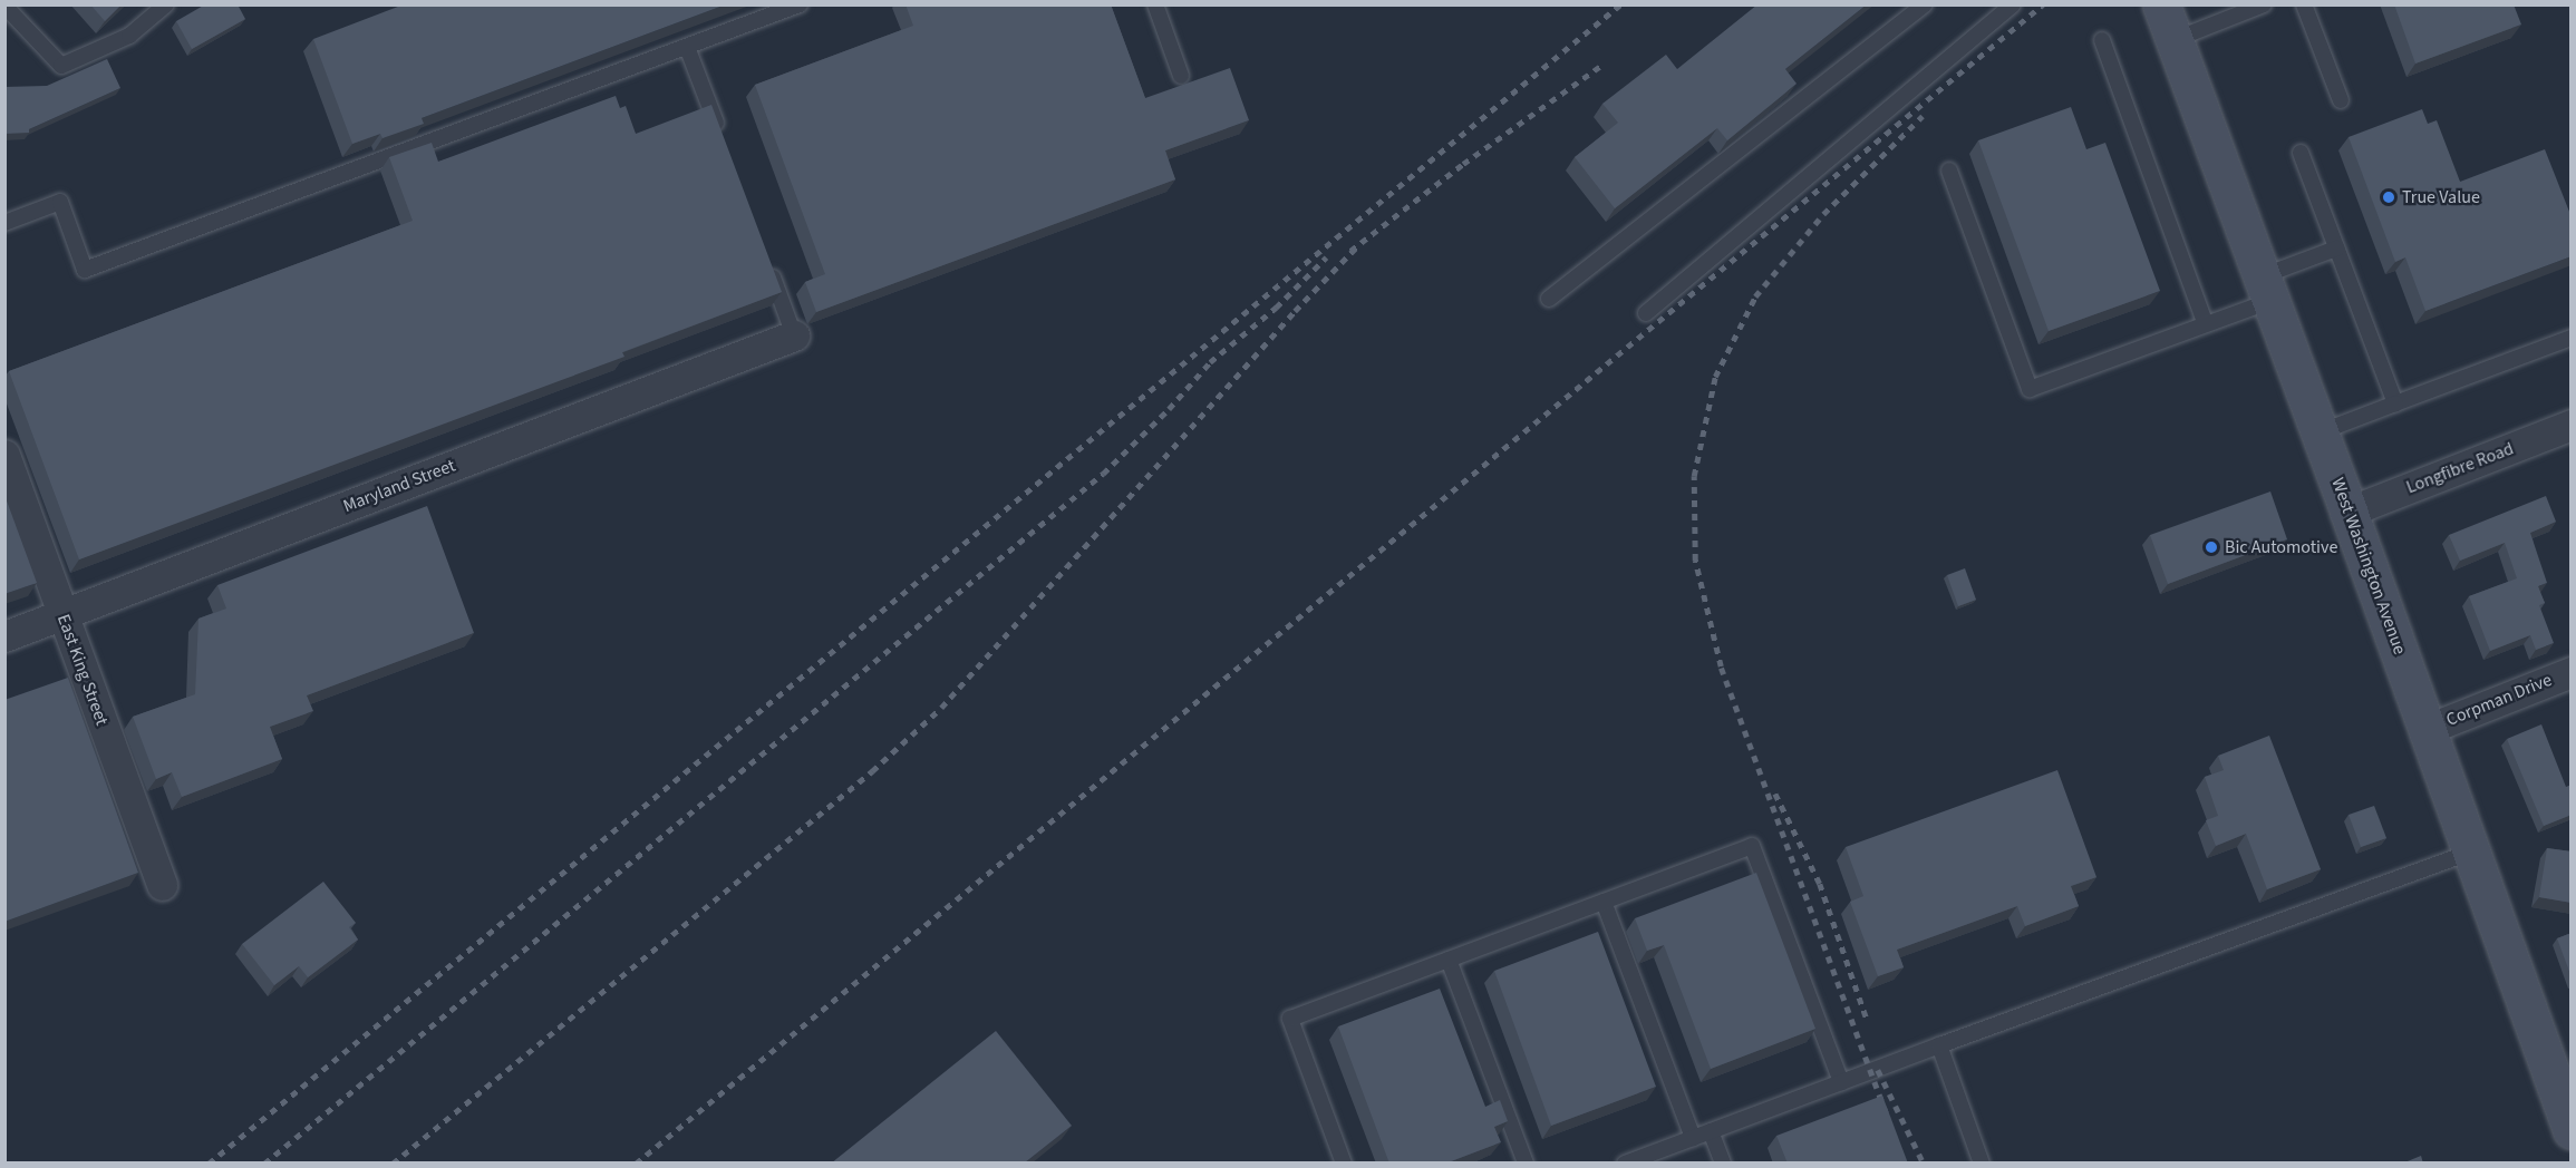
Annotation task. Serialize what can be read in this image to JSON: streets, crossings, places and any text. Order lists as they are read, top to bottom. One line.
{"streets":{"main road":["West Washington Avenue"],"street":["Longfibre Road","Maryland Street","East King Street","Corpman Drive"]},"crossings":[["Longfibre Road","West Washington Avenue"],["Maryland Street","East King Street"],["West Washington Avenue","Corpman Drive"]],"places":["True Value","Bic Automotive"]}
